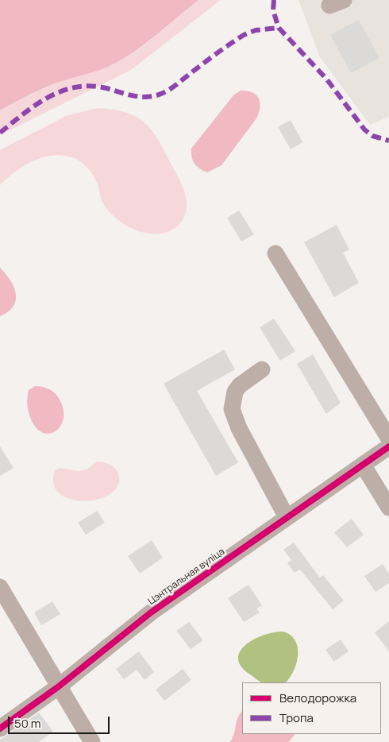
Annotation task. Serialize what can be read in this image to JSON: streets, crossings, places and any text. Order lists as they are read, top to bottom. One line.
{"streets":{"street":["Цэнтральная вуліца"]},"legend":["Велодорожка","Тропа"],"scale_bar":"50 m"}
